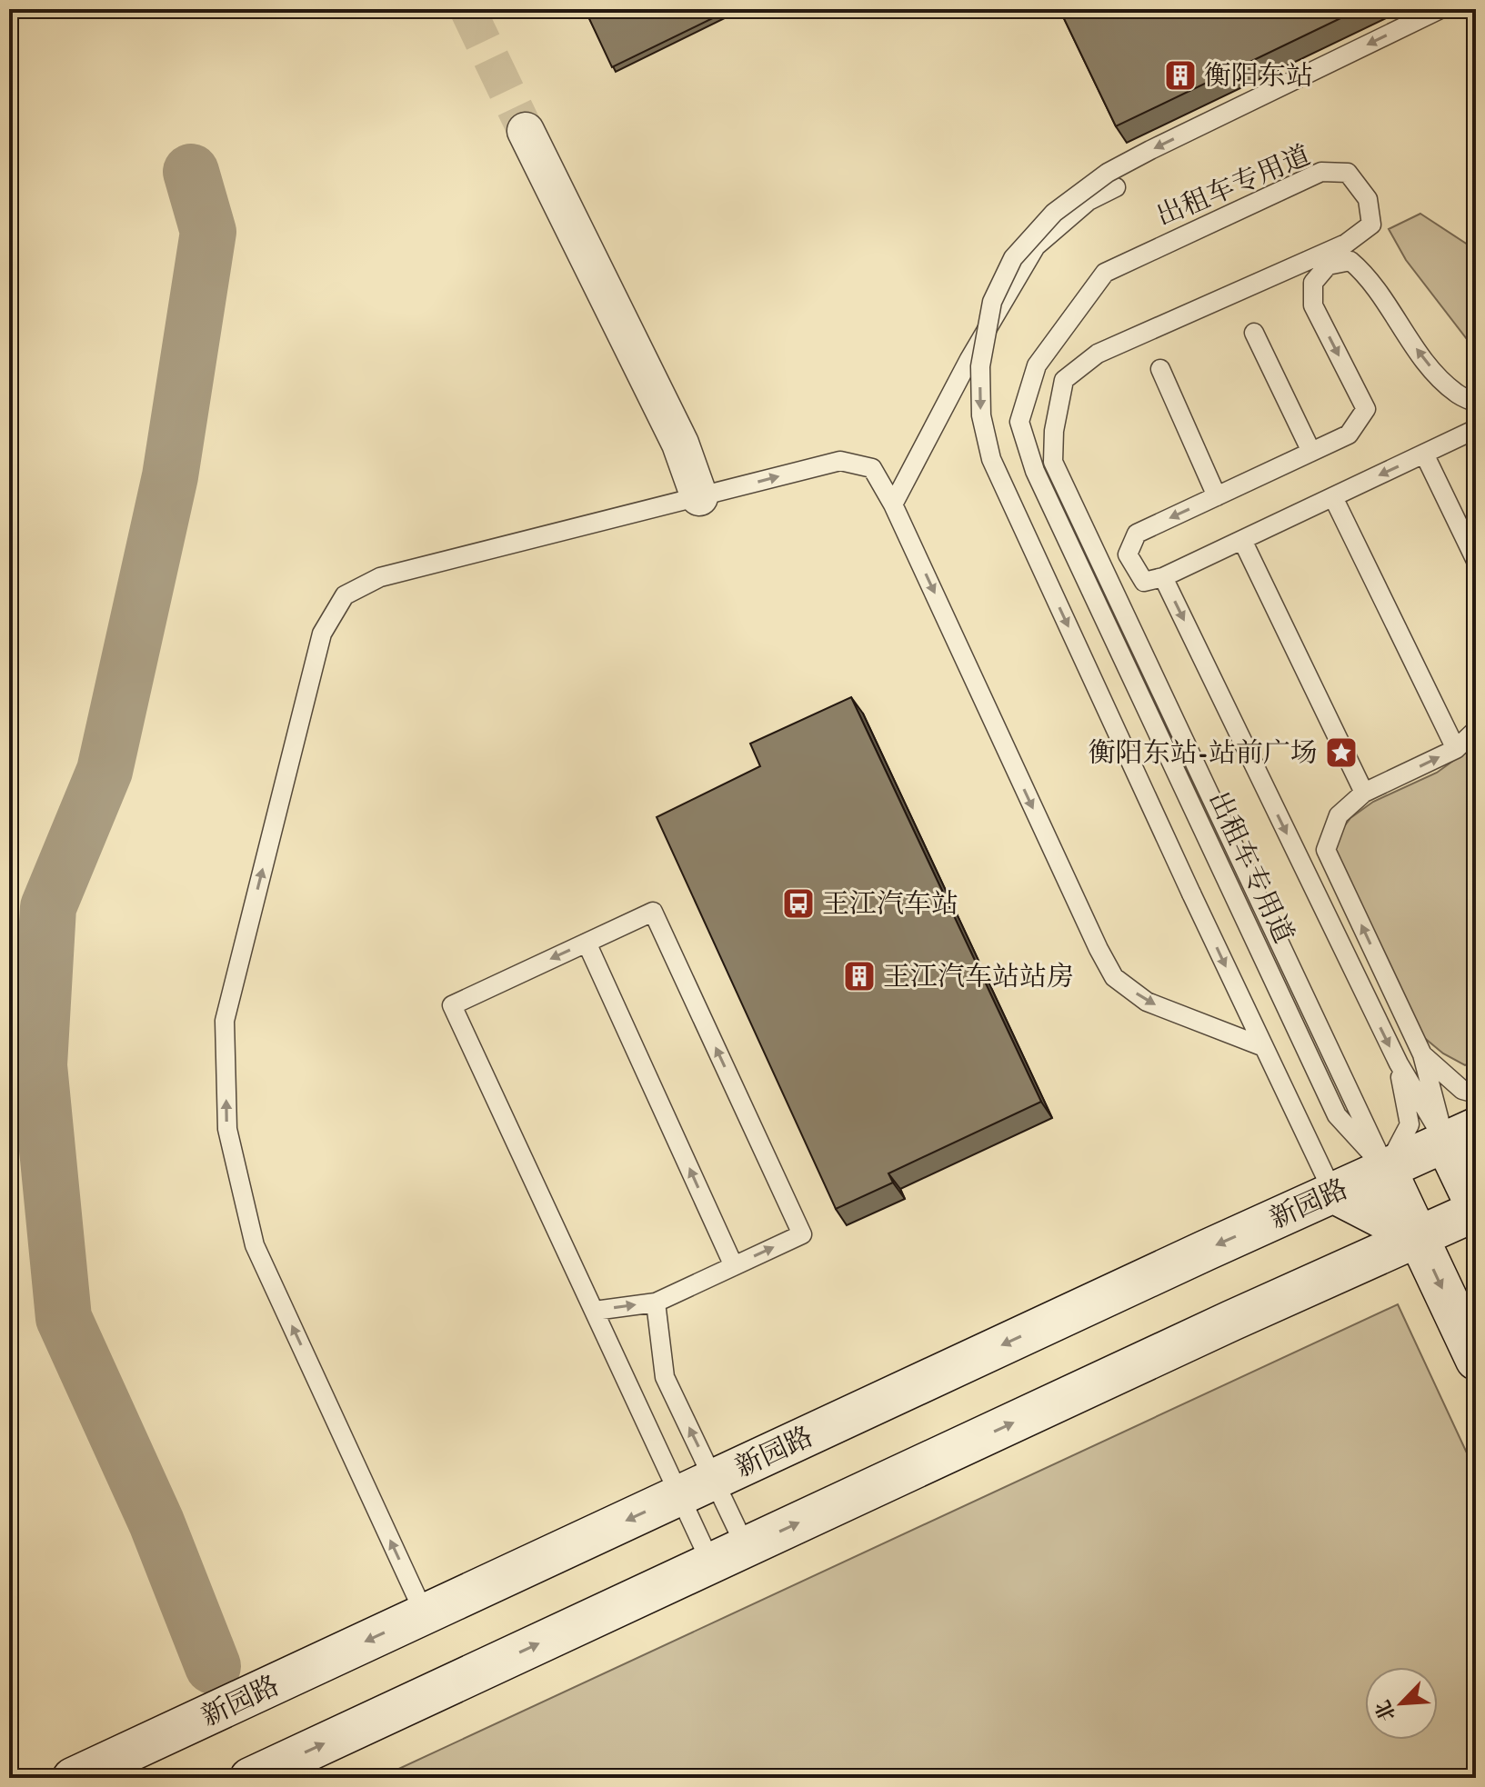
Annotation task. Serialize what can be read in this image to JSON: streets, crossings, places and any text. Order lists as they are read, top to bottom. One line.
{"streets":{"main road":["新园路"],"lane":["出租车专用道"]},"crossings":[["出租车专用道","新园路"]],"places":{"building":["衡阳东站","王江汽车站站房"],"place":["衡阳东站-站前广场"],"bus stop":["王江汽车站"]},"north":"bottom left"}
